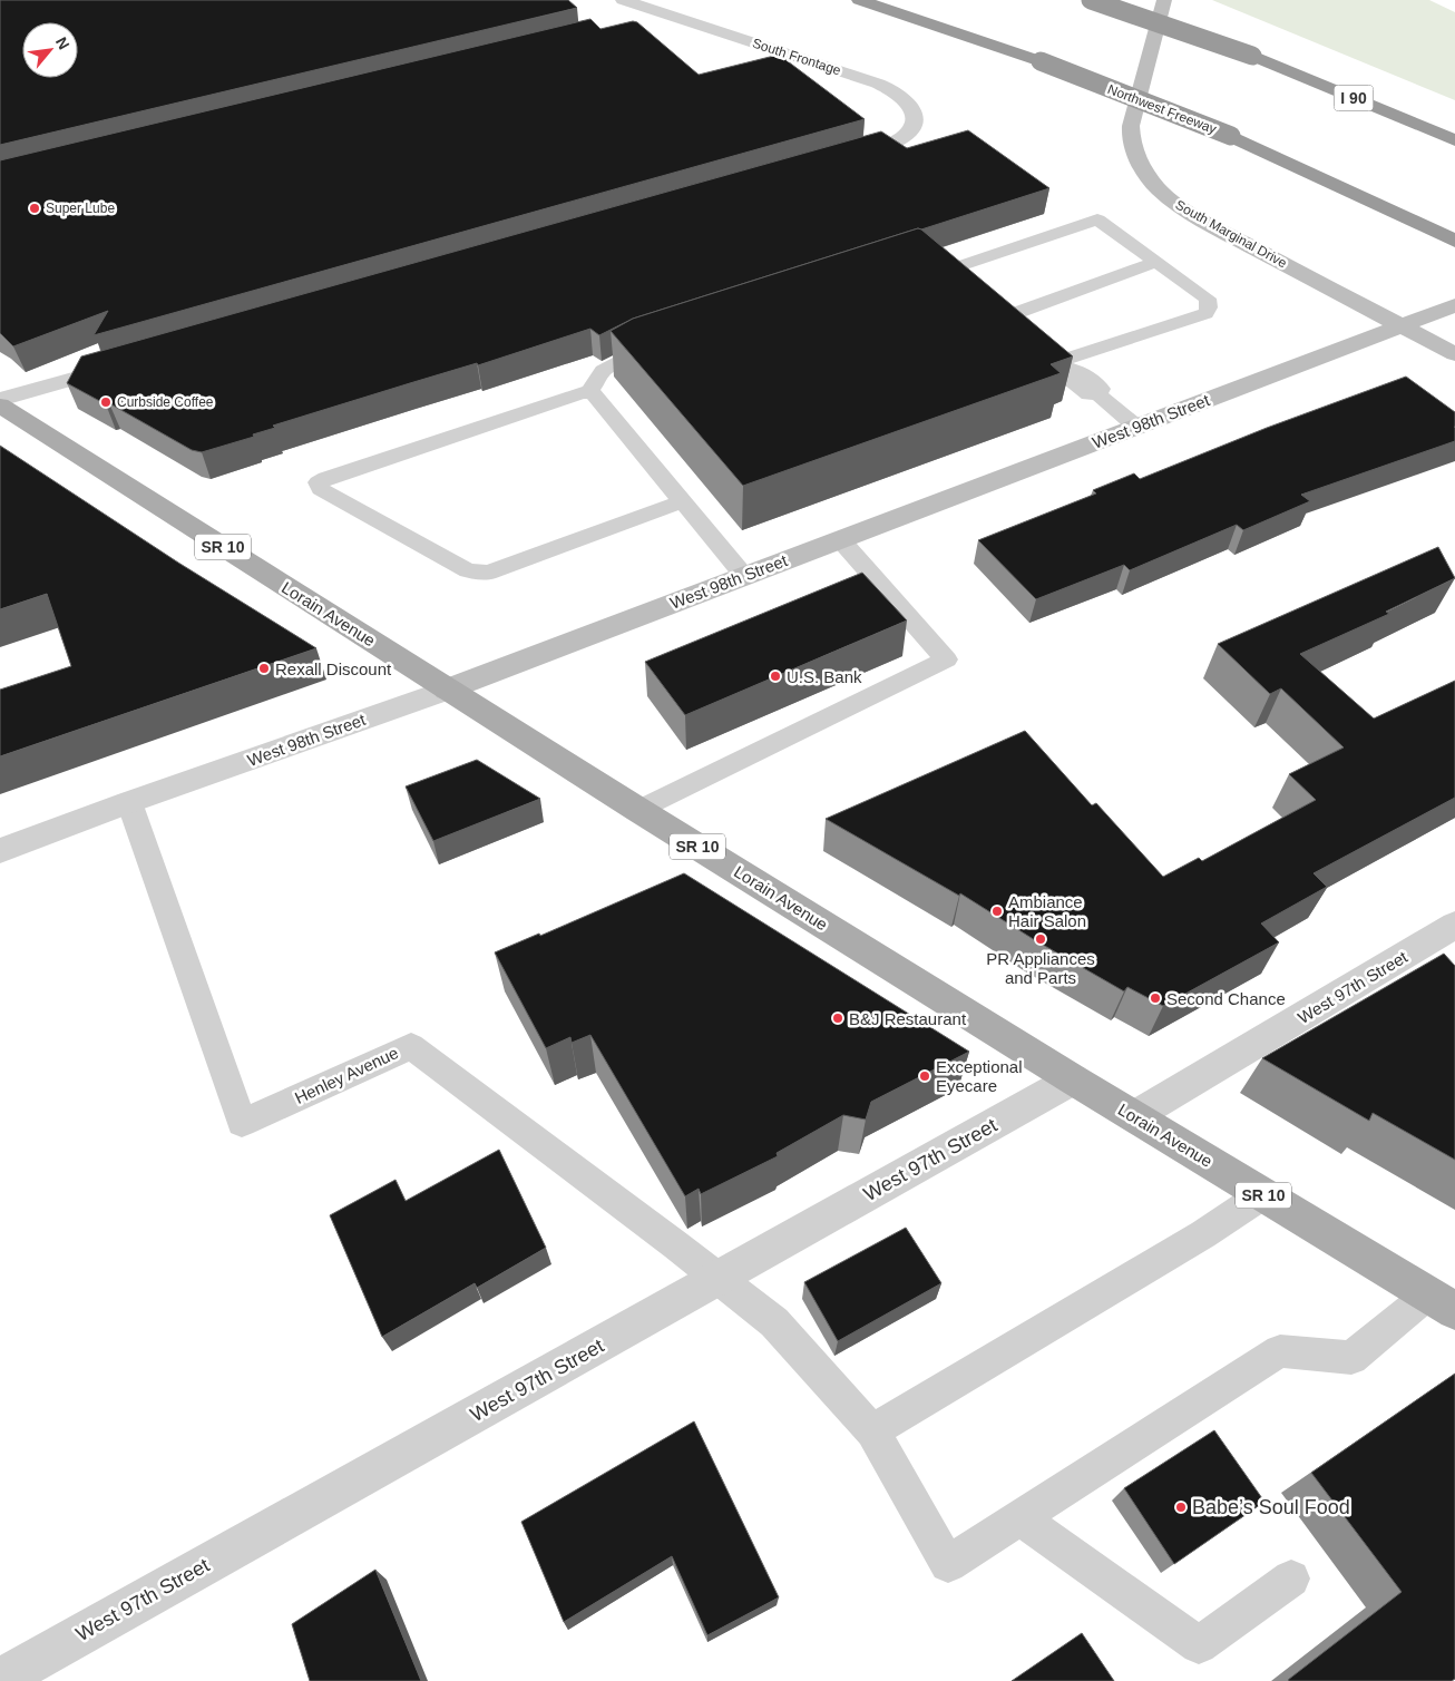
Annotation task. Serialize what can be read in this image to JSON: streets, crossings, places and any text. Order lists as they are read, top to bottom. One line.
{"streets":{"highway":["I 90","Northwest Freeway"],"main road":["SR 10","Lorain Avenue"],"street":["South Frontage","South Marginal Drive","West 98th Street","West 97th Street"],"lane":["Henley Avenue"]},"crossings":[["South Marginal Drive","West 98th Street"],["West 98th Street","Lorain Avenue"],["West 98th Street","Henley Avenue"],["Lorain Avenue","West 97th Street"],["West 97th Street","Henley Avenue"]],"places":["Super Lube","Curbside Coffee","Rexall Discount","U.S. Bank","Ambiance Hair Salon","PR Appliances and Parts","Second Chance","B&J Restaurant","Exceptional Eyecare","Babe’s Soul Food"],"north":"top right"}
